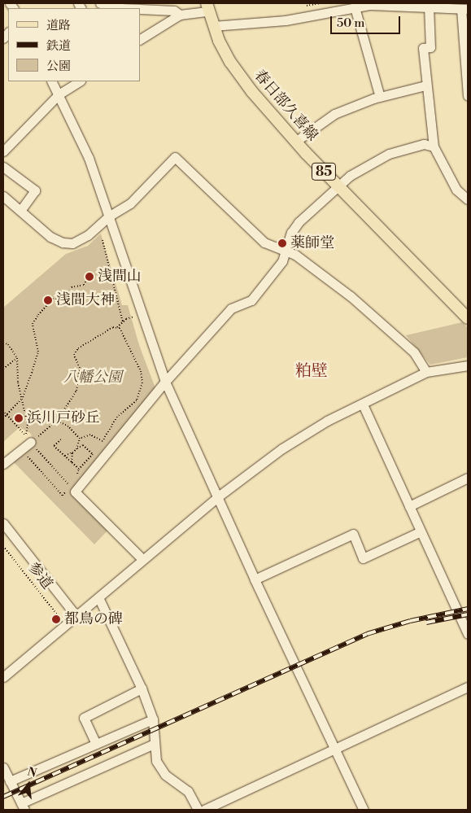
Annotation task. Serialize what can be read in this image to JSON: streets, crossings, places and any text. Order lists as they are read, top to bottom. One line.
{"streets":{"main road":["春日部久喜線","85"],"path":["参道"]},"districts":["粕壁"],"parks":["八幡公園"],"places":["薬師堂","浅間山","浅間大神","浜川戸砂丘","都鳥の碑"],"legend":["道路","鉄道","公園"],"scale_bar":"50 m","north":"top"}
